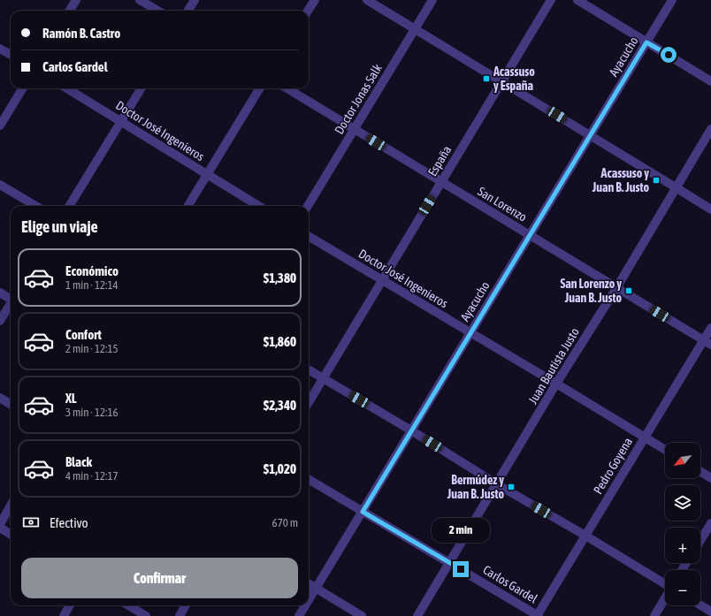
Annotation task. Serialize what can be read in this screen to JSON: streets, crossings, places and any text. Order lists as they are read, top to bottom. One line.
{"streets":{"street":["Ayacucho","Doctor Jonas Salk","Doctor José Ingenieros","España","San Lorenzo","Juan Bautista Justo","Pedro Goyena","Carlos Gardel"]},"crossings":[["Ayacucho","Doctor José Ingenieros"],["Ayacucho","San Lorenzo"],["Ayacucho","Carlos Gardel"],["Doctor Jonas Salk","San Lorenzo"],["Doctor José Ingenieros","España"],["Doctor José Ingenieros","Juan Bautista Justo"],["Doctor José Ingenieros","Pedro Goyena"],["España","San Lorenzo"],["San Lorenzo","Juan Bautista Justo"],["San Lorenzo","Pedro Goyena"],["Juan Bautista Justo","Carlos Gardel"],["Pedro Goyena","Carlos Gardel"]],"places":{"transit":["Acassuso y España","Acassuso y Juan B. Justo","San Lorenzo y Juan B. Justo","Bermúdez y Juan B. Justo"]},"north":"bottom left","page":{"banner":["Ramón B. Castro","Carlos Gardel"],"heading":"Elige un viaje","list":[{"name":"Económico","note":"1 min · 12:14","value":"$1,380"},{"name":"Confort","note":"2 min · 12:15","value":"$1,860"},{"name":"XL","note":"3 min · 12:16","value":"$2,340"},{"name":"Black","note":"4 min · 12:17","value":"$1,020"}],"map_buttons":["+","−"],"pay":["Efectivo","670 m"],"bubble":"2 min","buttons":"Confirmar"}}
